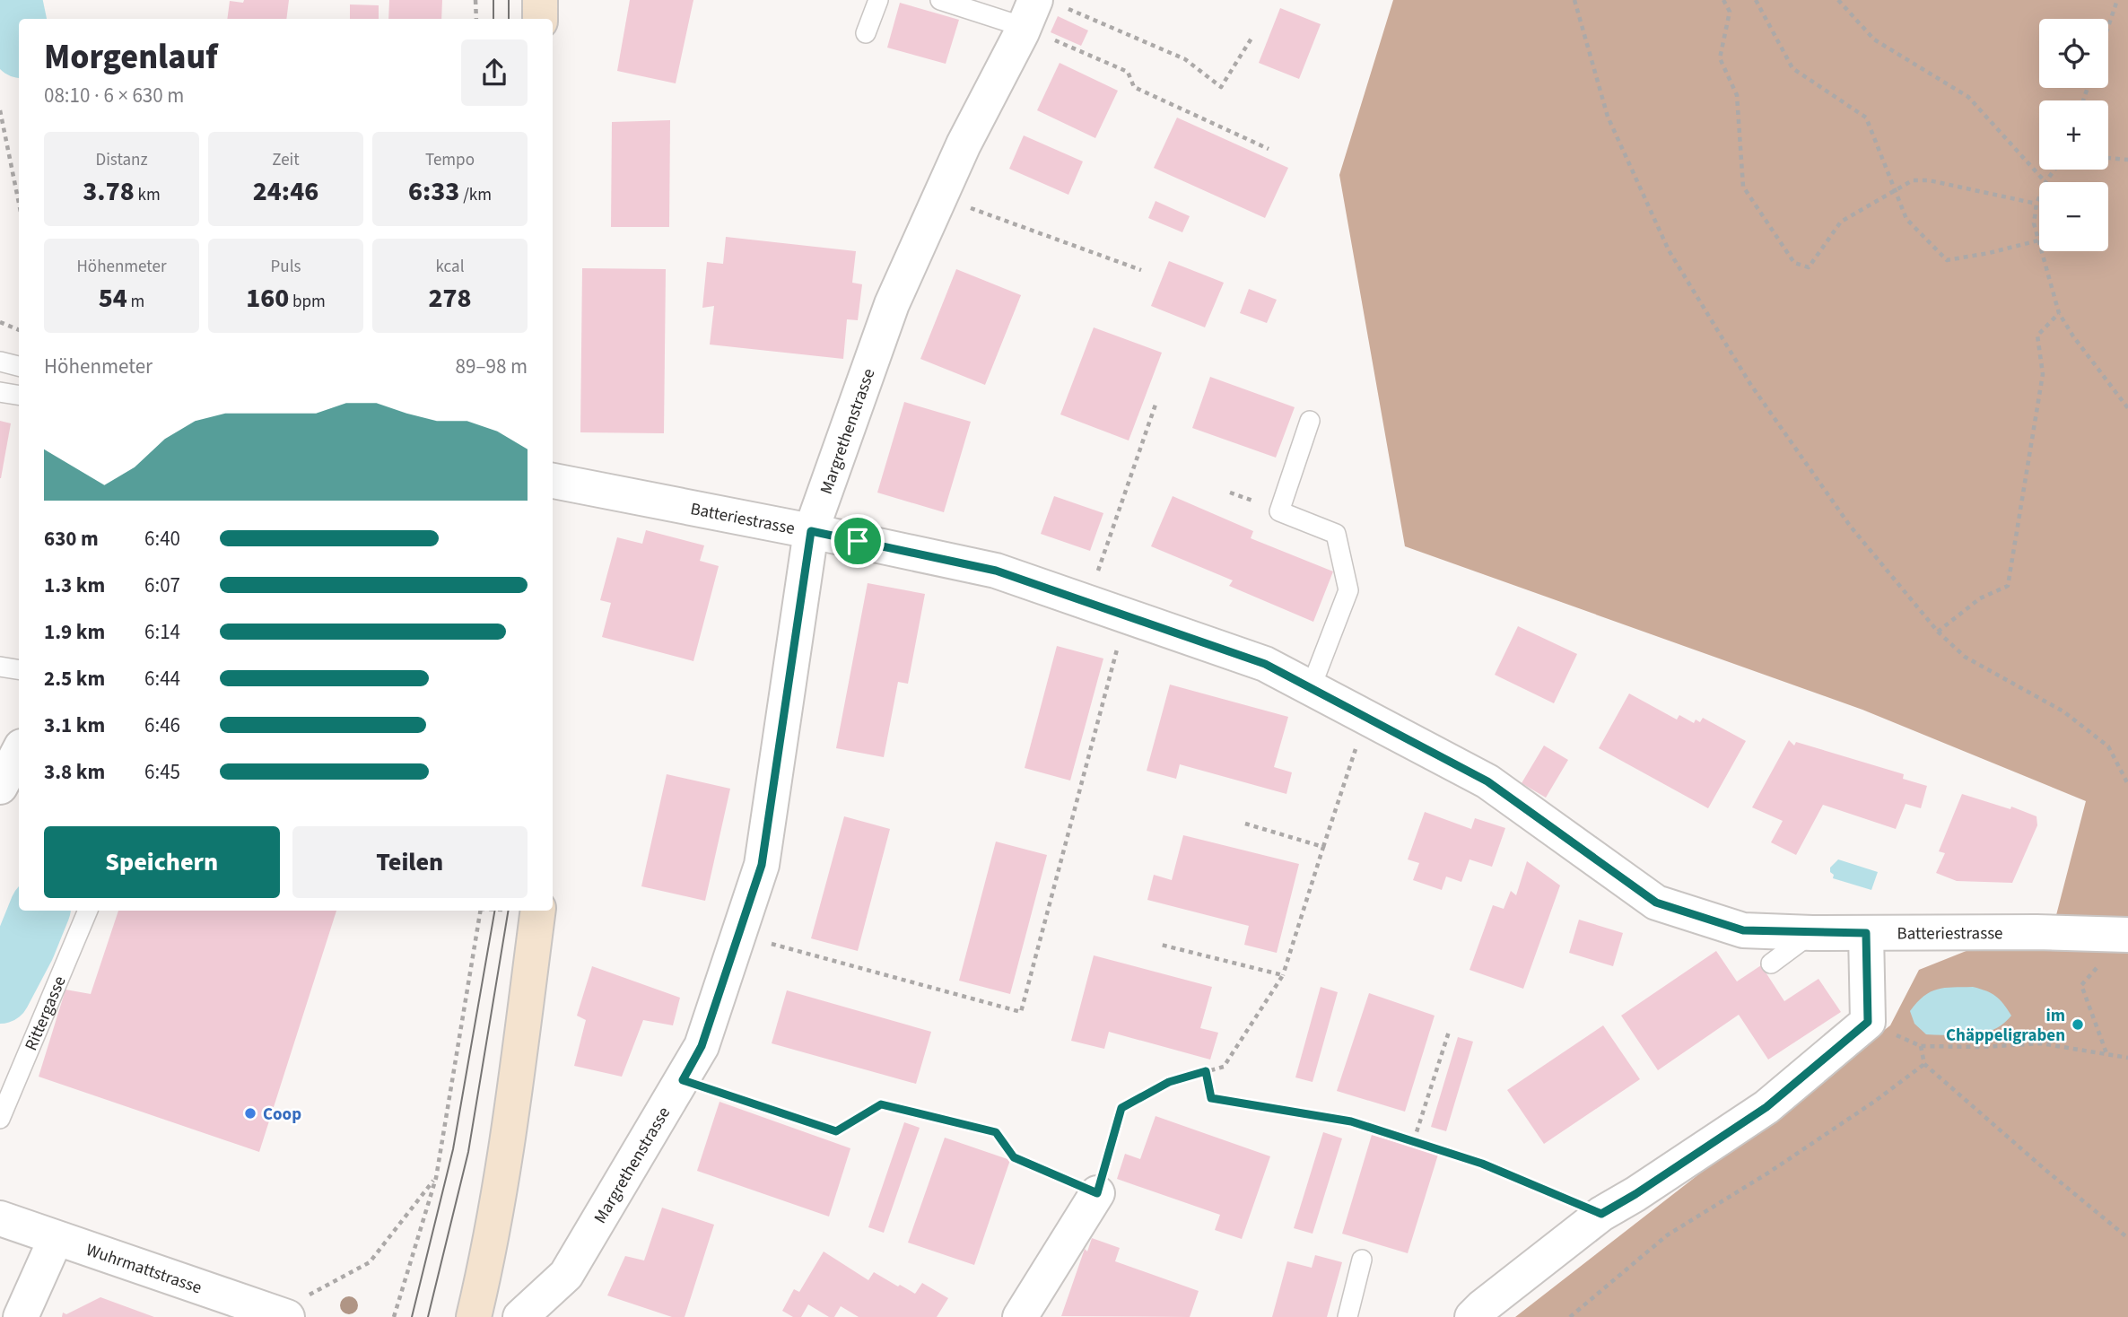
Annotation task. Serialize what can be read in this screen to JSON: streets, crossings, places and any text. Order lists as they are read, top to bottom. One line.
{"streets":{"street":["Margrethenstrasse","Batteriestrasse","Wuhrmattstrasse"],"lane":["Rittergasse"]},"crossings":[["Margrethenstrasse","Batteriestrasse"]],"places":["im Chäppeligraben","Coop"],"page":{"map_buttons":["+","−"],"heading":["Morgenlauf","08:10 · 6 × 630 m"],"stats":[["Distanz","3.78 km"],["Zeit","24:46"],["Tempo","6:33 /km"],["Höhenmeter","54 m"],["Puls","160 bpm"],["kcal","278"]],"chart":["Höhenmeter","89–98 m"],"list":[{"name":"630 m","note":"6:40"},{"name":"1.3 km","note":"6:07"},{"name":"1.9 km","note":"6:14"},{"name":"2.5 km","note":"6:44"},{"name":"3.1 km","note":"6:46"},{"name":"3.8 km","note":"6:45"}],"buttons":["Speichern","Teilen"]}}
